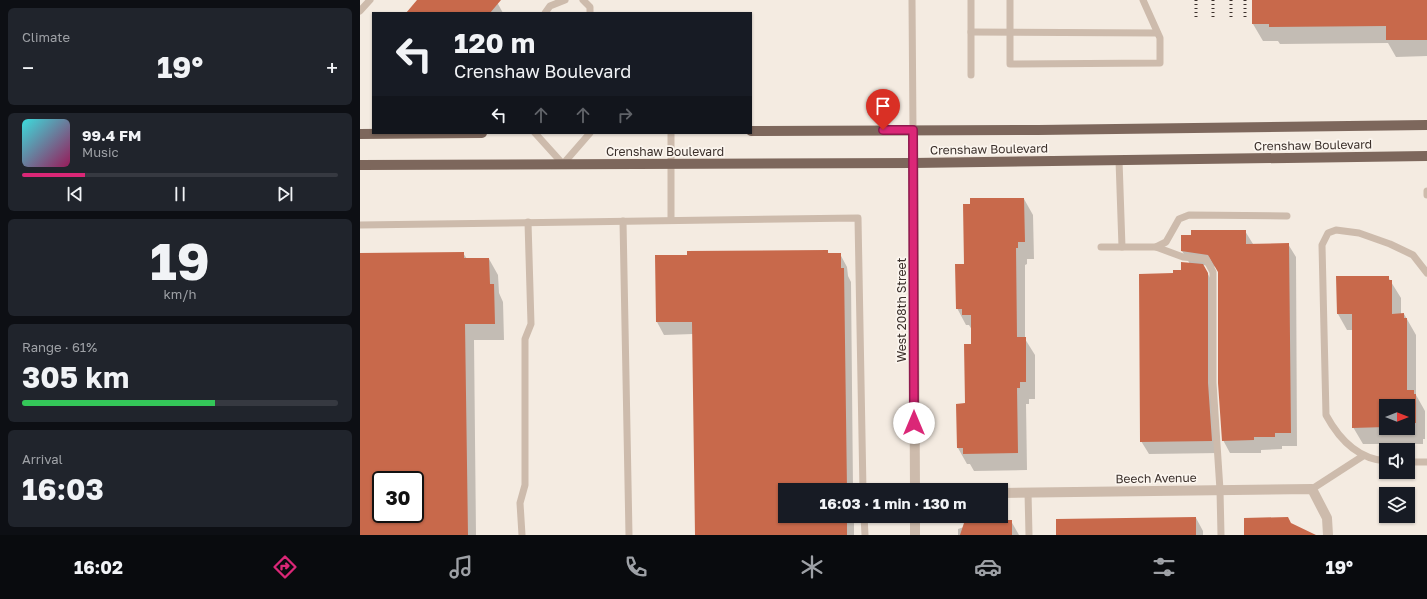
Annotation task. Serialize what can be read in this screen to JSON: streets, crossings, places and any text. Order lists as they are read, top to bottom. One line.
{"streets":{"main road":["Crenshaw Boulevard"],"street":["West 208th Street","Beech Avenue"]},"crossings":[["Crenshaw Boulevard","West 208th Street"]],"north":"right","page":{"tile":["Climate",["19","km/h"],["Range · 61%","305 km"],["Arrival","16:03"]],"turn":["120 m","Crenshaw Boulevard"],"heat":["−","19°","+"],"song":["99.4 FM","Music"],"limit":"30","trip":"16:03 · 1 min · 130 m","tabs":["16:02","19°"]}}
